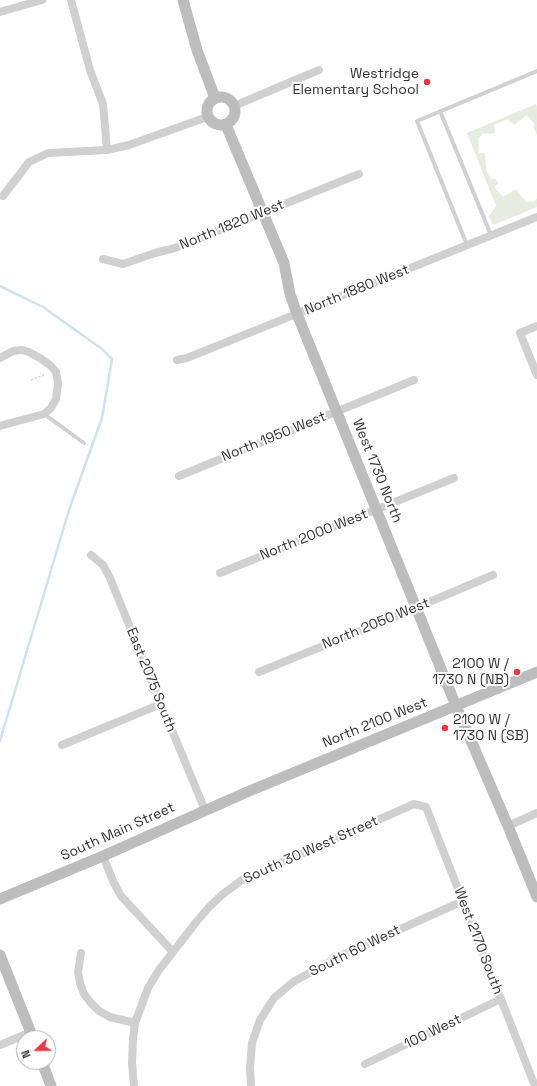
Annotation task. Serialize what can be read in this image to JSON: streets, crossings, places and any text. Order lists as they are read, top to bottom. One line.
{"streets":{"street":["North 1820 West","North 1880 West","North 1950 West","West 1730 North","North 2000 West","North 2050 West","East 2075 South","North 2100 West","South Main Street","South 30 West Street","West 2170 South","South 60 West","100 West"]},"crossings":[["North 1820 West","West 1730 North"],["North 1880 West","West 1730 North"],["North 1950 West","West 1730 North"],["West 1730 North","North 2000 West"],["West 1730 North","North 2050 West"],["West 1730 North","North 2100 West"],["East 2075 South","South Main Street"],["North 2100 West","South Main Street"],["South 30 West Street","West 2170 South"],["West 2170 South","South 60 West"],["West 2170 South","100 West"]],"places":["Westridge Elementary School","2100 W / 1730 N (NB)","2100 W / 1730 N (SB)"],"north":"left"}
